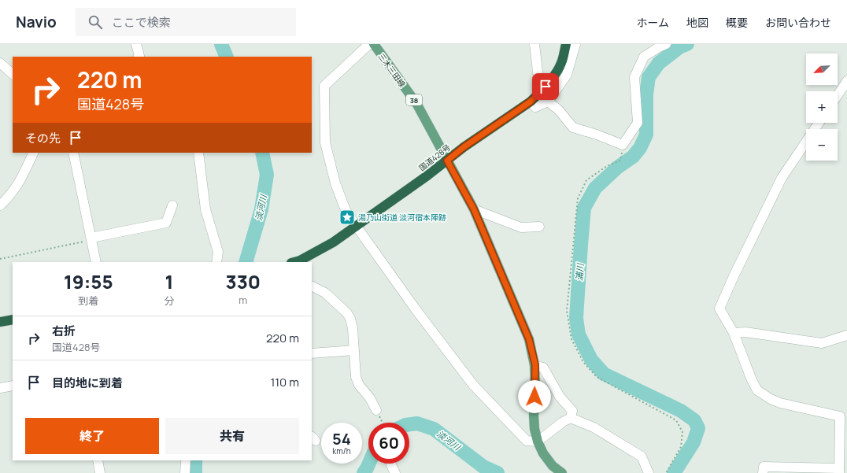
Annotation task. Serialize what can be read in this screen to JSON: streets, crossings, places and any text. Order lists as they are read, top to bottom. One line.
{"streets":{"highway":["国道428号"],"main road":["三木三田線","38"]},"crossings":[["三木三田線","国道428号"]],"water":["淡河川","浦川"],"places":{"place":["湯乃山街道 淡河宿本陣跡"]},"north":"bottom left","page":{"header":"Navio","search":"ここで検索","nav":["ホーム","地図","概要","お問い合わせ"],"map_buttons":["+","−"],"turn":["220 m","国道428号"],"then":"その先","eta":["19:55","到着","1","分","330","m"],"list":[{"name":"右折","note":"国道428号","value":"220 m"},{"name":"目的地に到着","value":"110 m"}],"buttons":["終了","共有"],"speed":"54 km/h","limit":"60"}}
